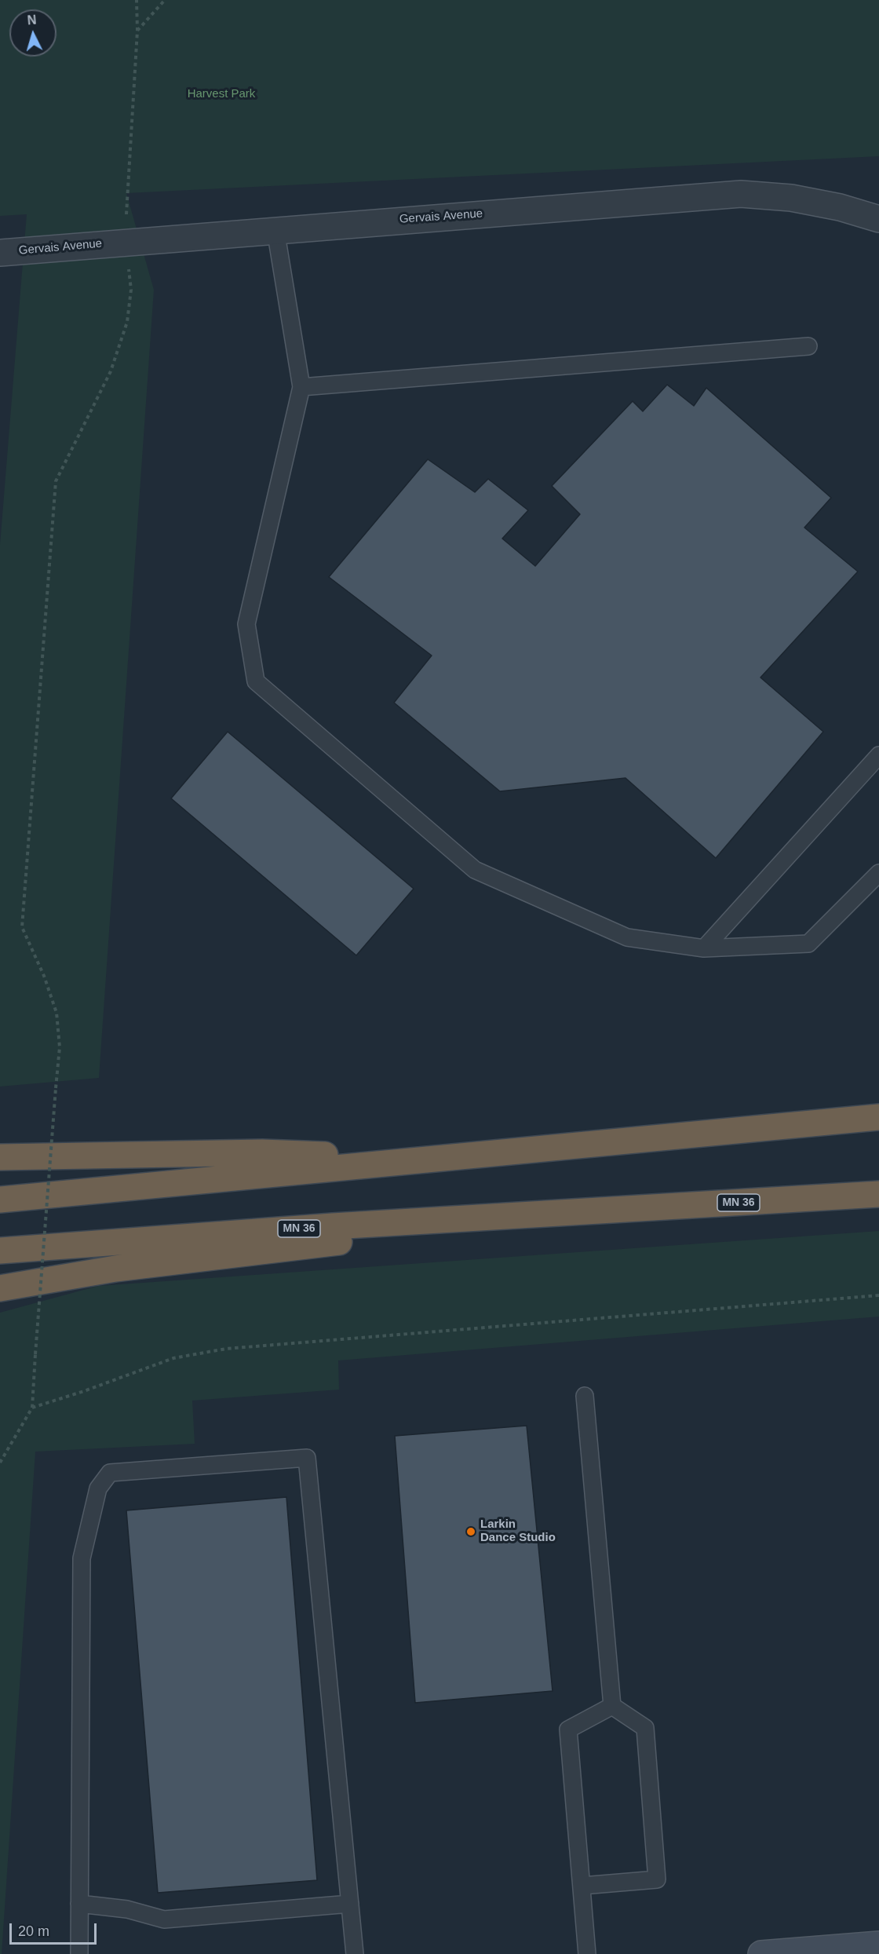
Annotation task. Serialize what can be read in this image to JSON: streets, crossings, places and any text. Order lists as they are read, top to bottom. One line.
{"streets":{"highway":["MN 36"],"street":["Gervais Avenue"]},"parks":["Harvest Park"],"places":["Larkin Dance Studio"],"scale_bar":"20 m","north":"top"}
